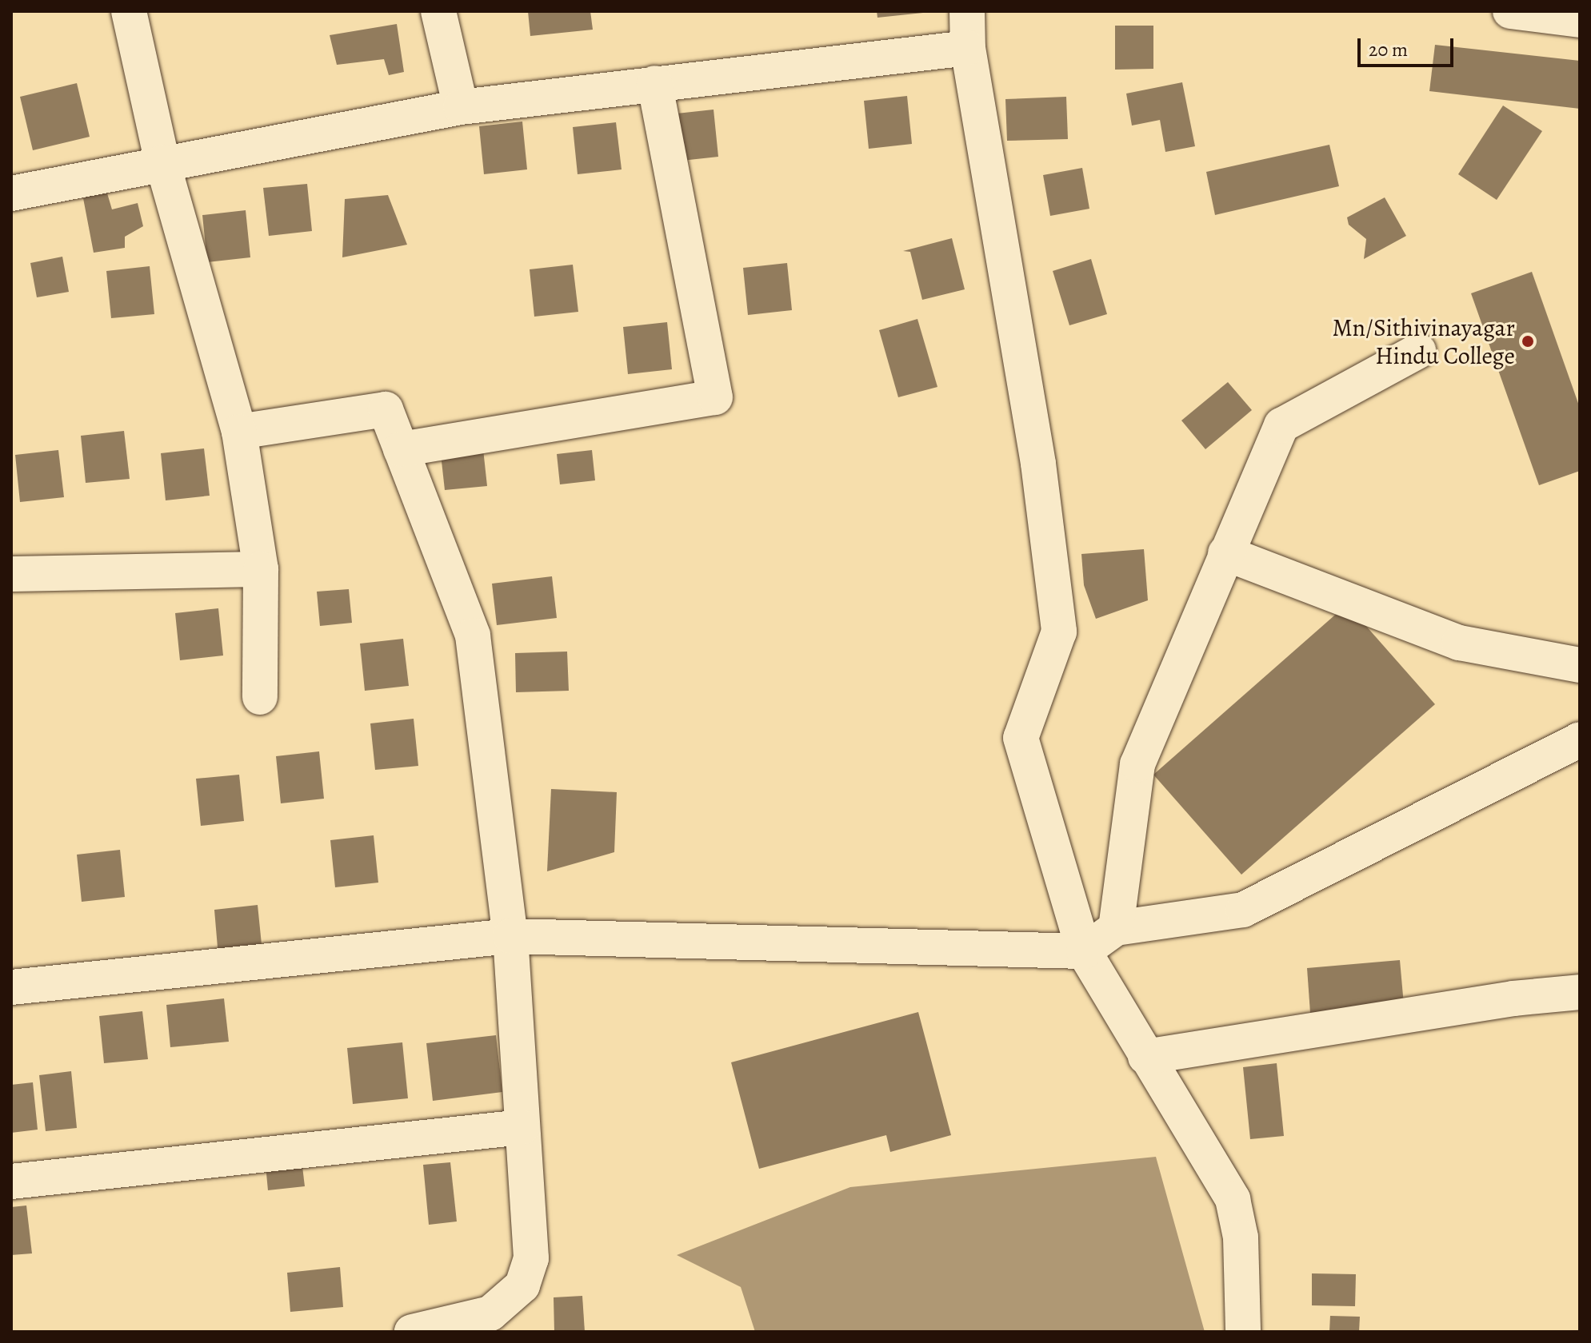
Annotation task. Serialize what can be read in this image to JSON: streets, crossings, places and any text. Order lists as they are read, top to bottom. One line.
{"places":["Mn/Sithivinayagar Hindu College"],"scale_bar":"20 m"}
